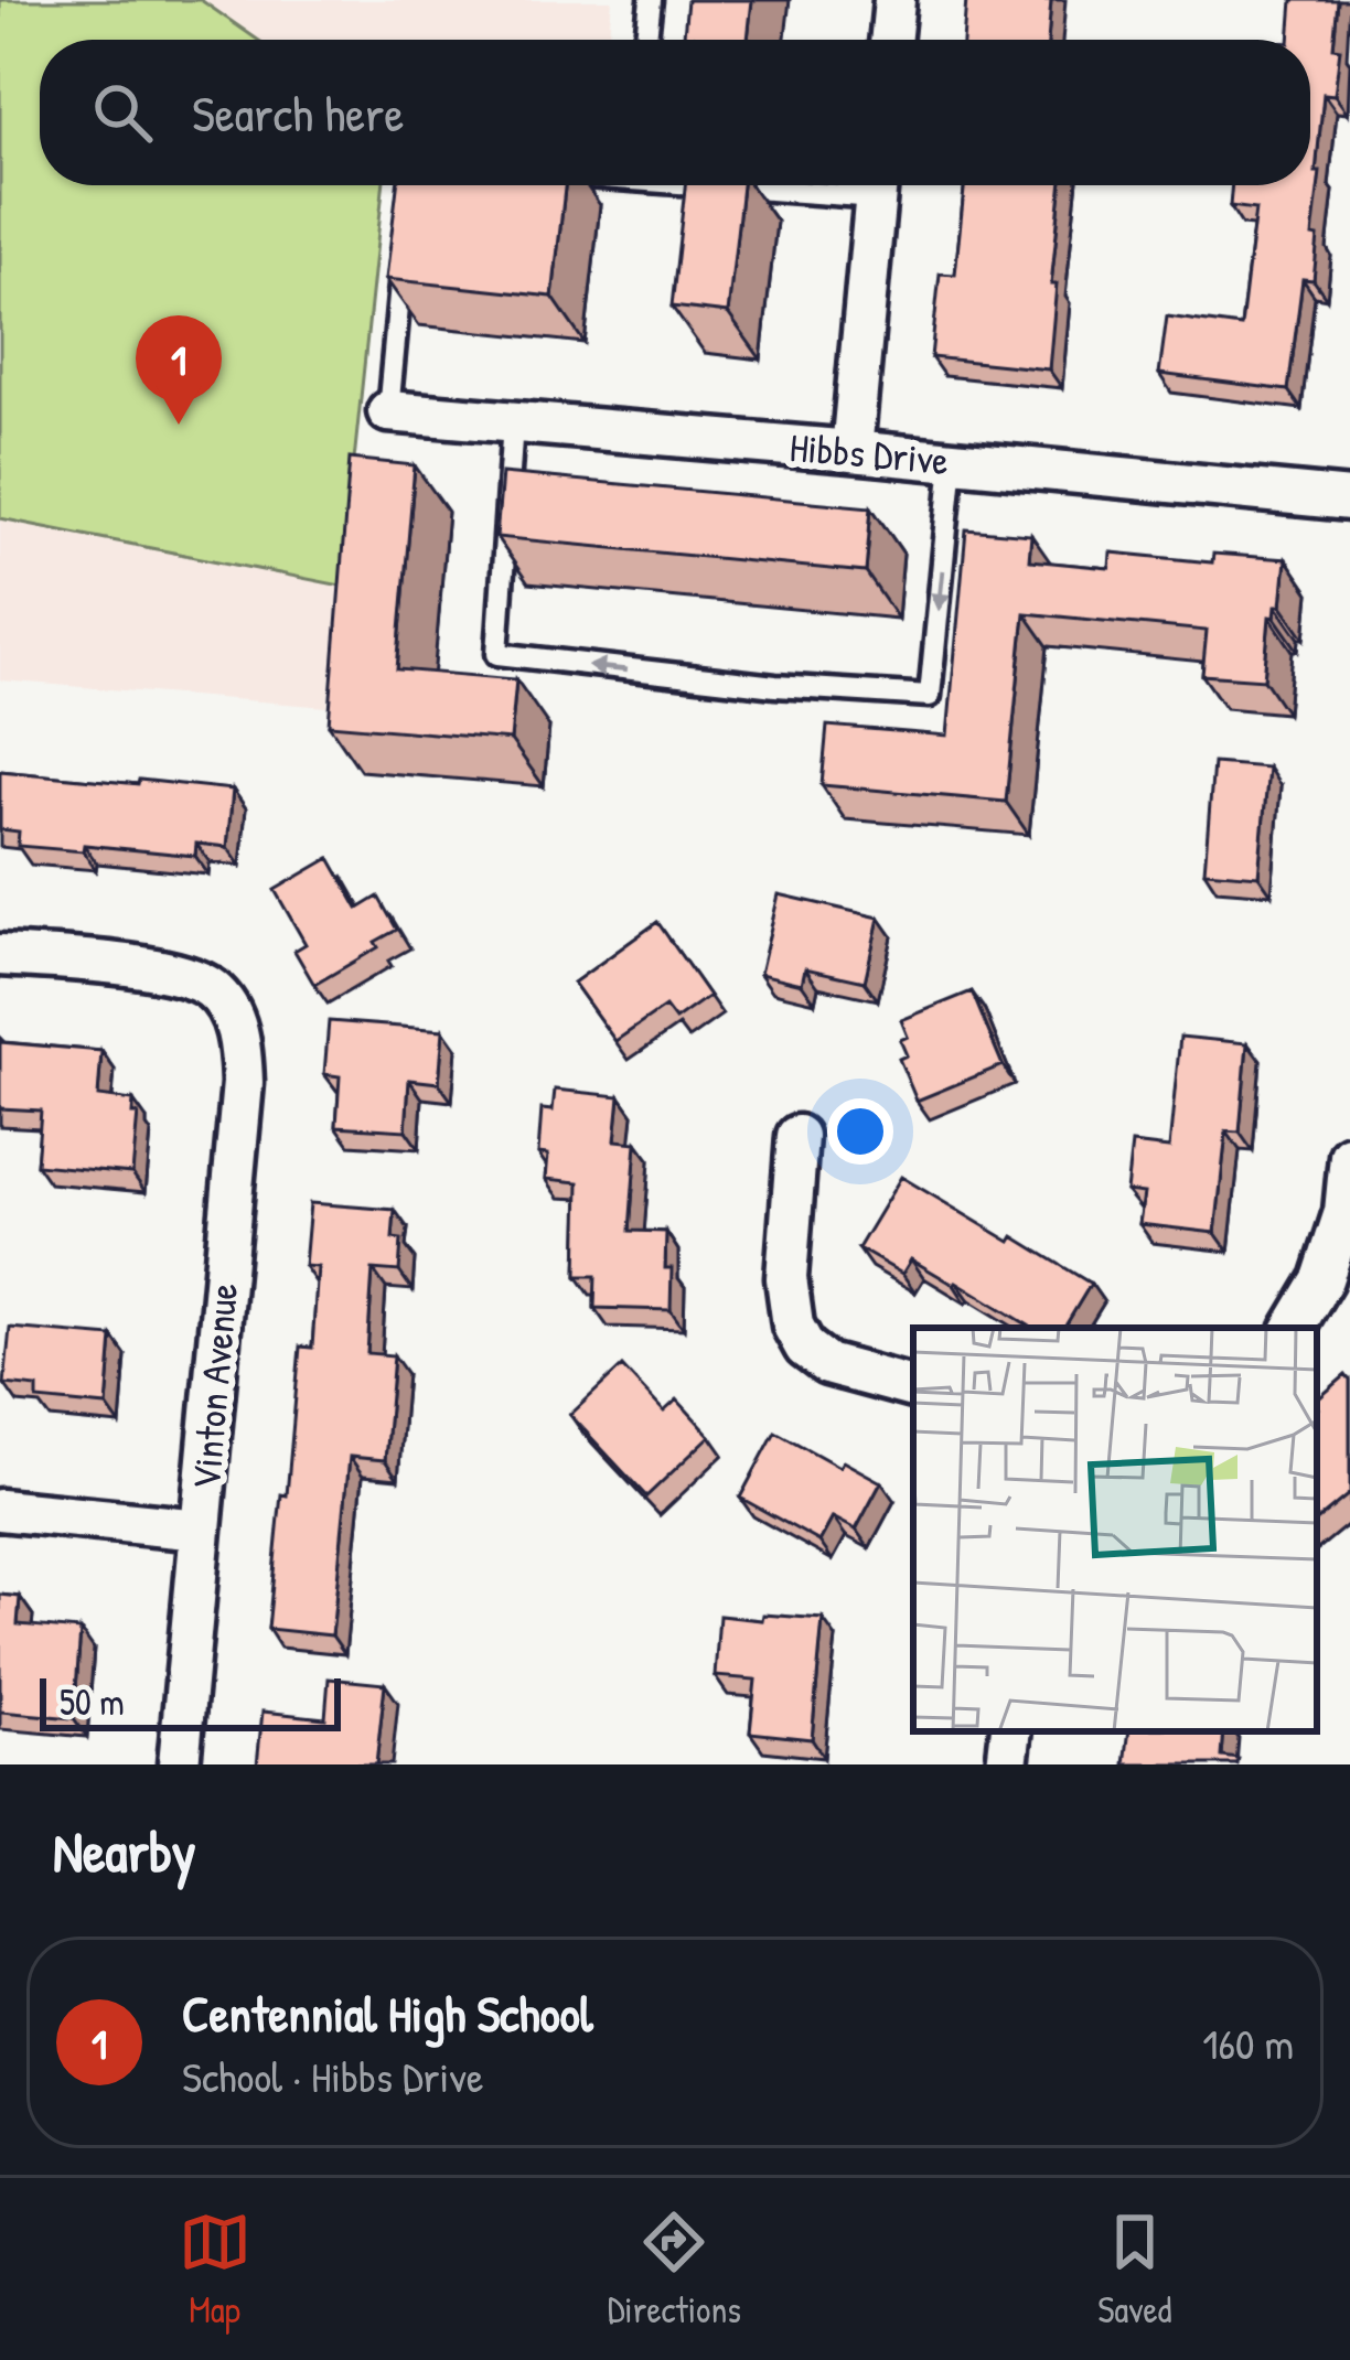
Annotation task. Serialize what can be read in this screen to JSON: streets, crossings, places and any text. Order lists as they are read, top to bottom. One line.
{"streets":{"street":["Hibbs Drive","Vinton Avenue"]},"scale_bar":"50 m","page":{"search":"Search here","pins":"1","scale":"50 m","heading":"Nearby","list":[{"mark":"1","name":"Centennial High School","note":"School · Hibbs Drive","value":"160 m"}],"nav":["Map","Directions","Saved"]}}
